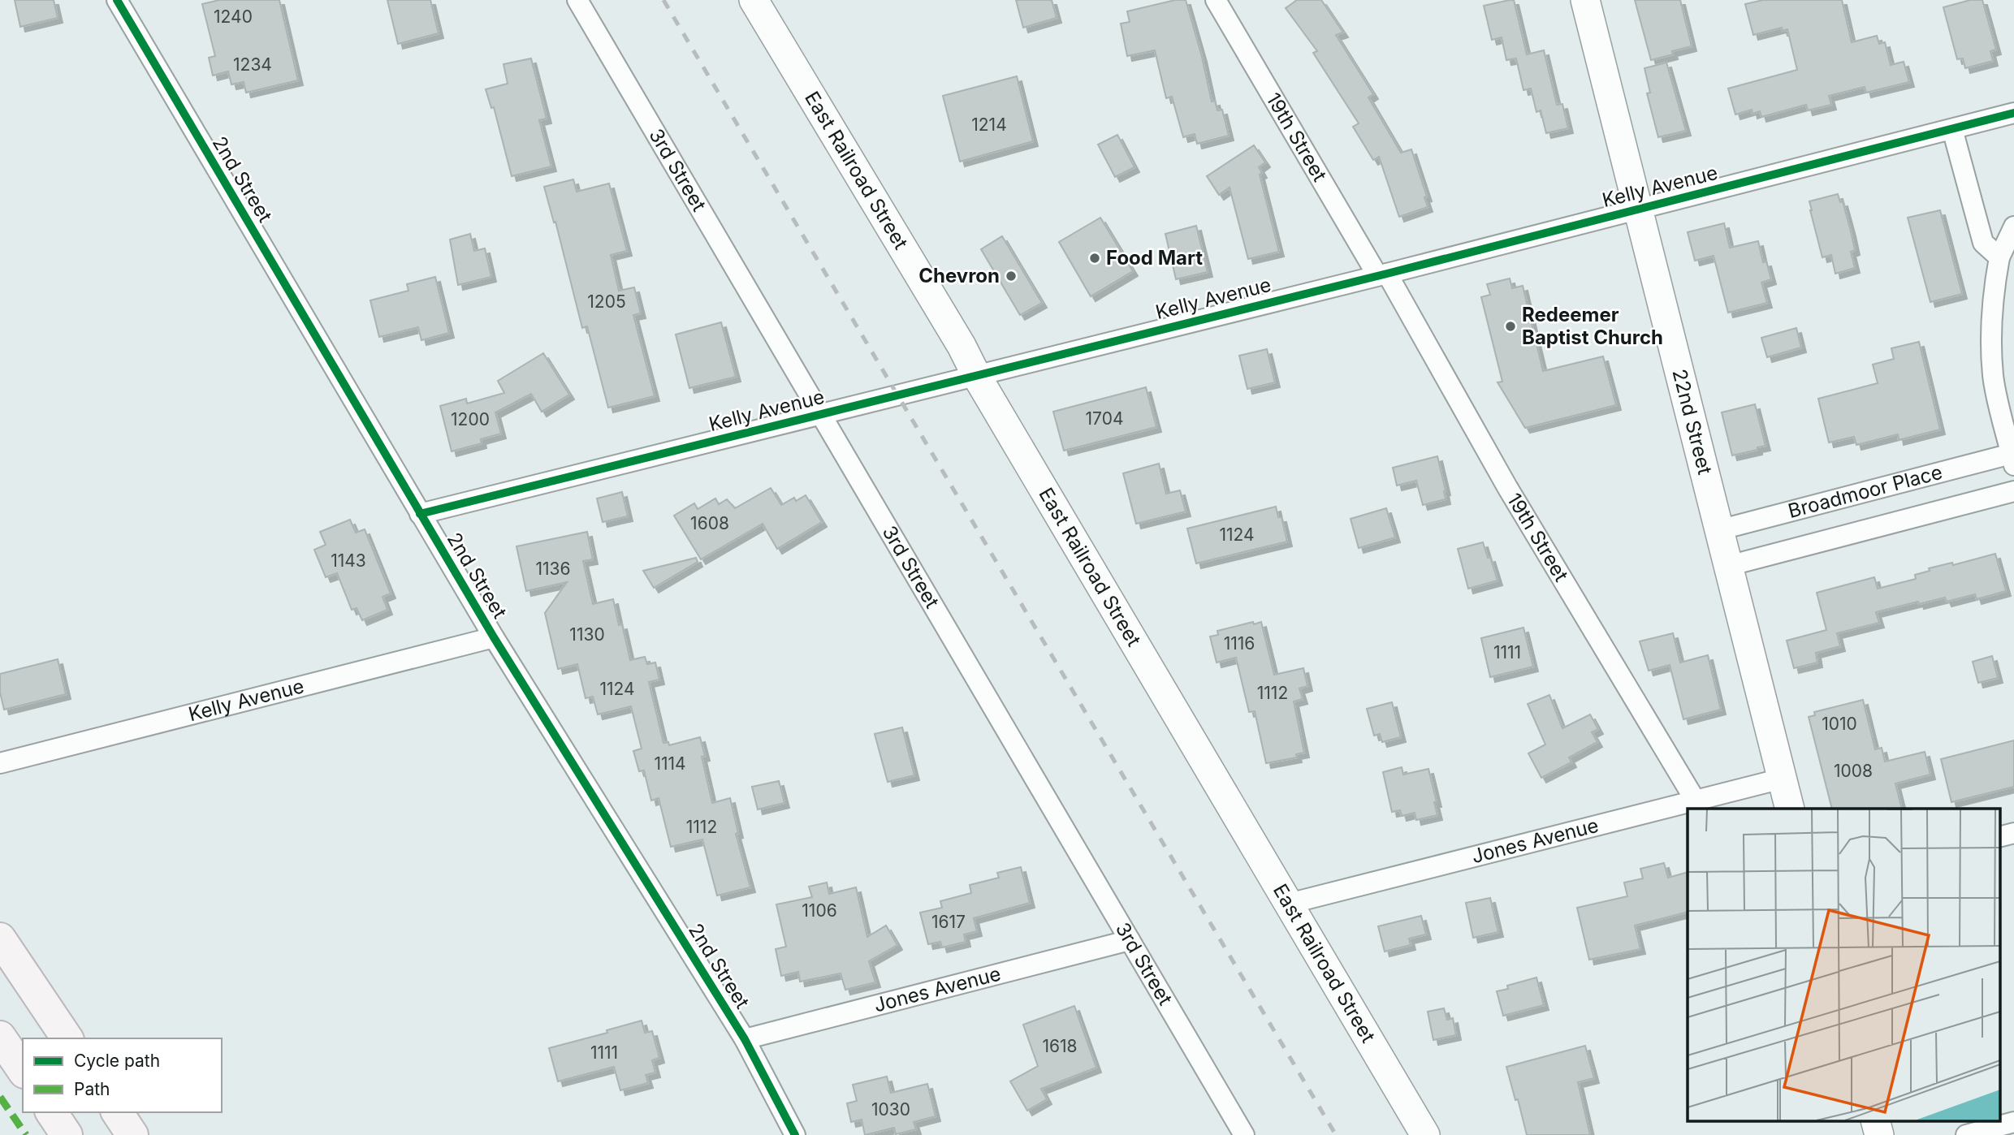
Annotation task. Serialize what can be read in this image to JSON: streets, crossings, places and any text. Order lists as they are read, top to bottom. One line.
{"streets":{"street":["19th Street","3rd Street","East Railroad Street","2nd Street","Kelly Avenue","22nd Street","Broadmoor Place","Jones Avenue"]},"crossings":[["19th Street","Kelly Avenue"],["19th Street","Jones Avenue"],["3rd Street","Kelly Avenue"],["3rd Street","Jones Avenue"],["East Railroad Street","Kelly Avenue"],["East Railroad Street","Jones Avenue"],["2nd Street","Kelly Avenue"],["2nd Street","Jones Avenue"],["Kelly Avenue","22nd Street"],["22nd Street","Broadmoor Place"],["22nd Street","Jones Avenue"]],"places":["Food Mart","Chevron","Redeemer Baptist Church"],"house_numbers":["1240","1234","1214","1205","1704","1200","1608","1124","1143","1136","1130","1116","1111","1124","1112","1010","1114","1008","1112","1106","1617","1618","1111","1030"],"legend":["Cycle path","Path"]}
